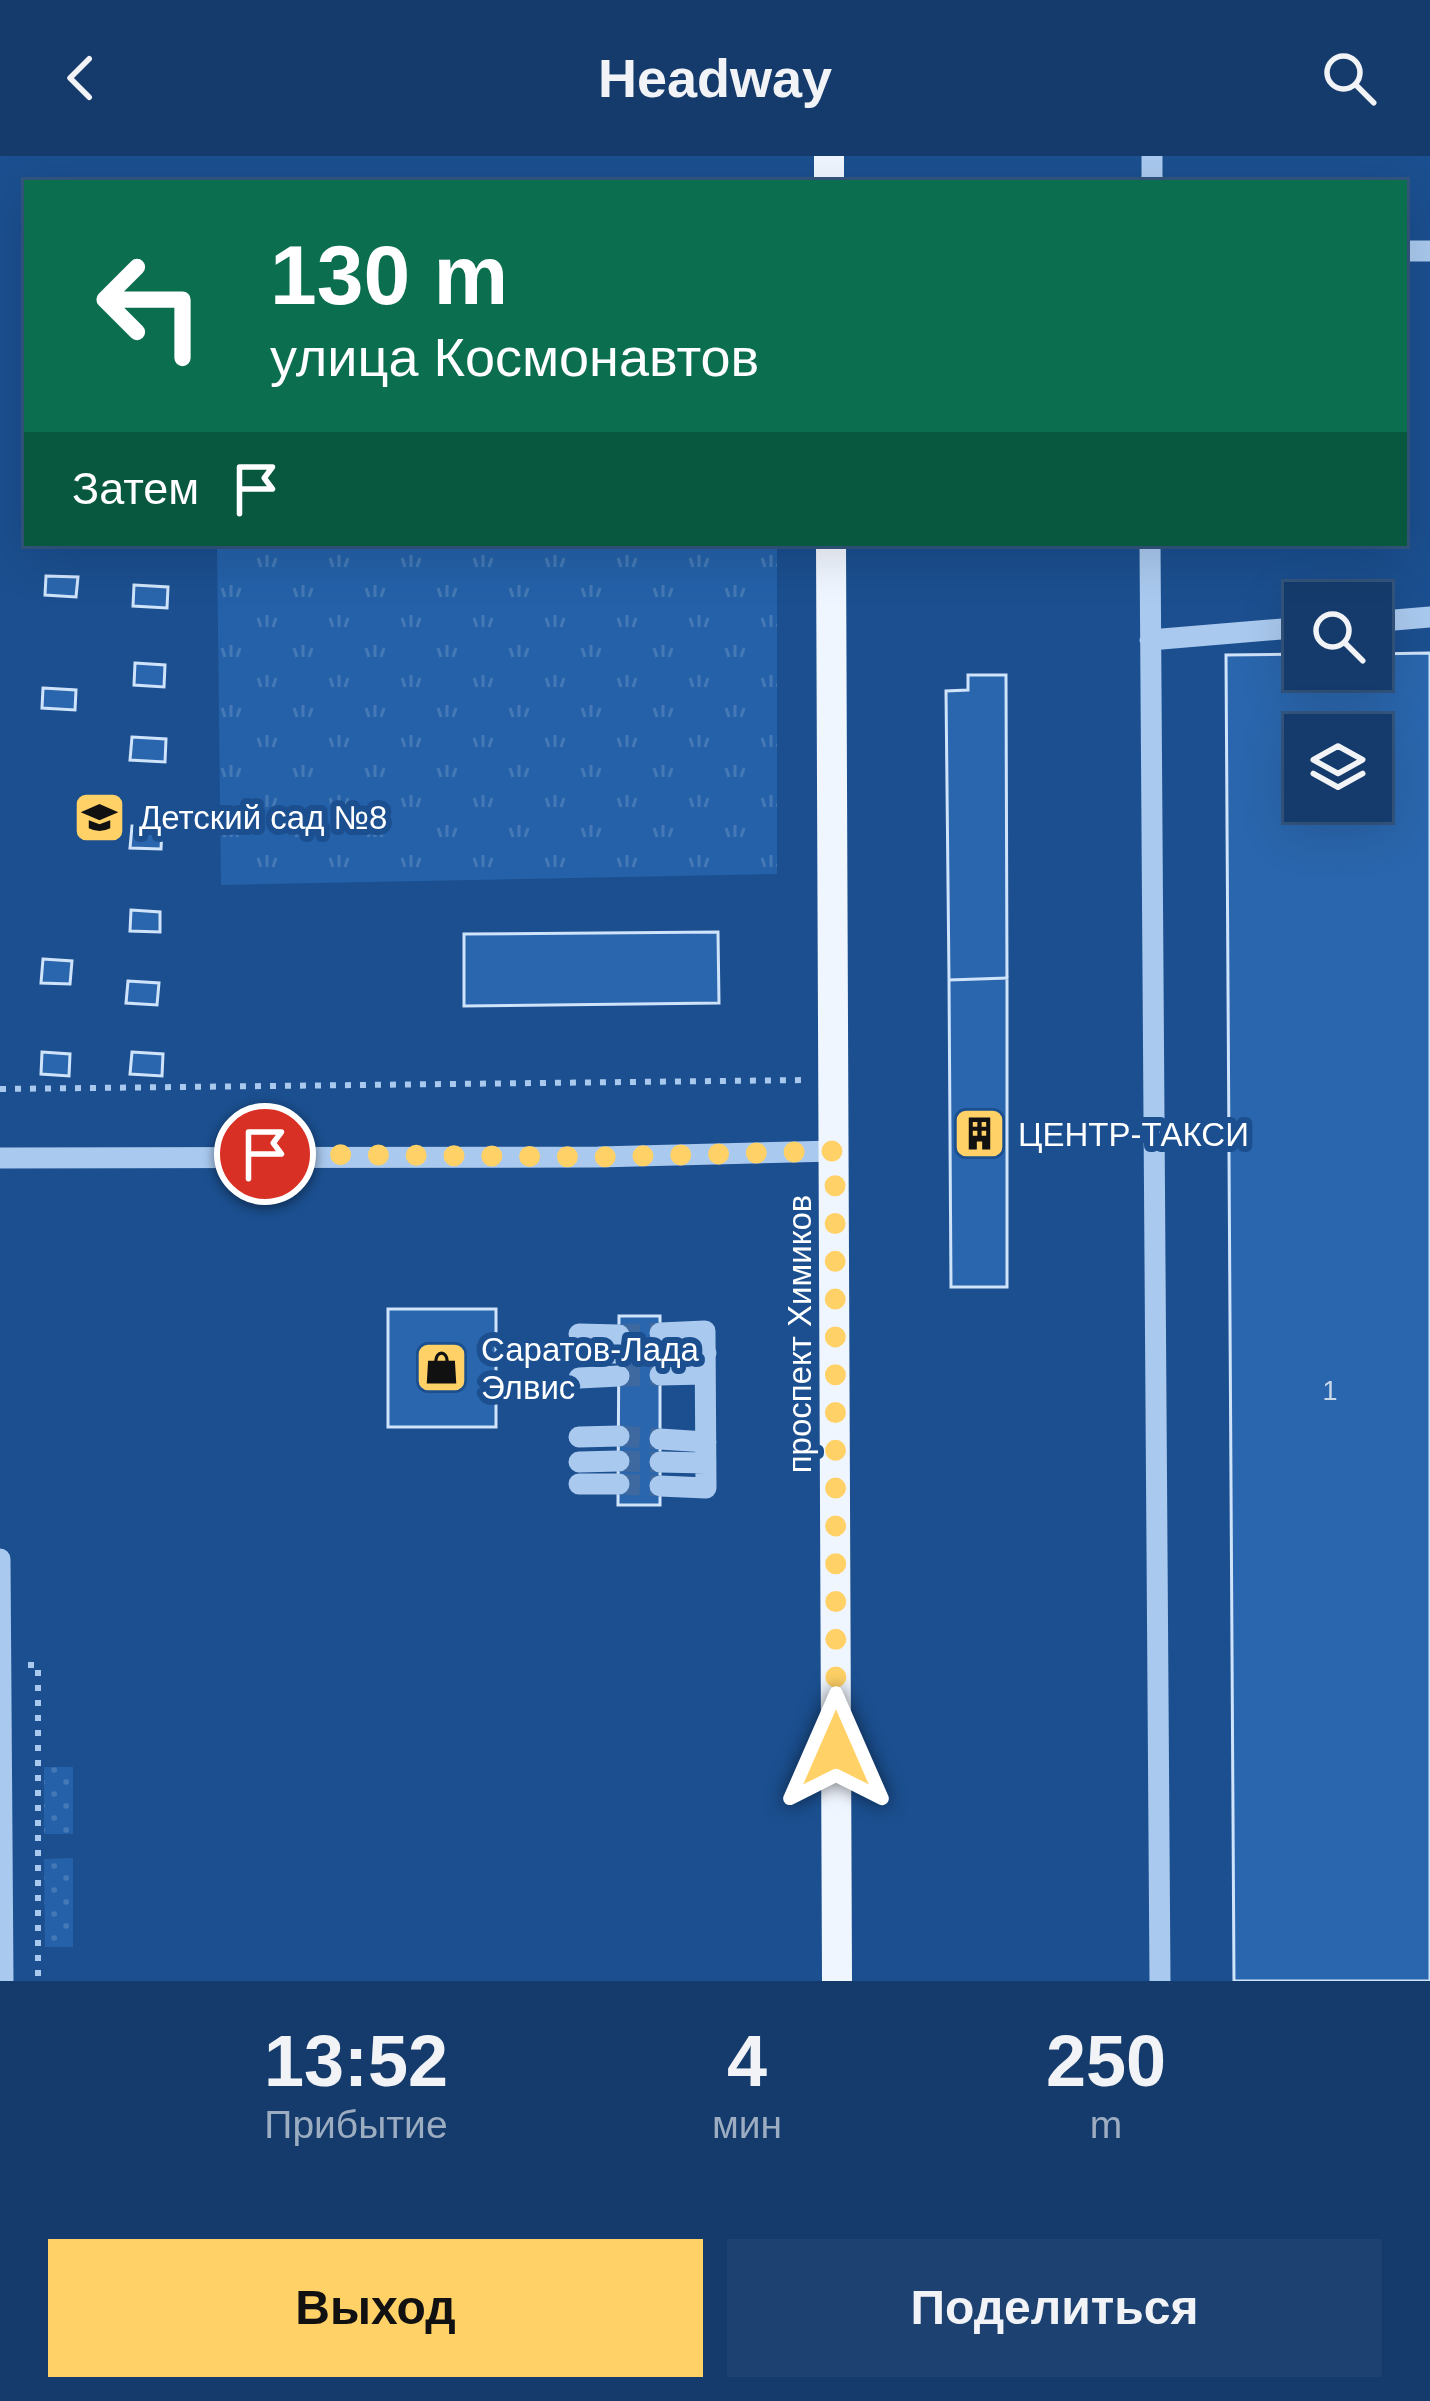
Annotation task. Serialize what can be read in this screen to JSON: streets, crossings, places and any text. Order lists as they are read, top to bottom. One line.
{"streets":{"main road":["проспект Химиков"]},"places":{"school or university":["Детский сад №8"],"building":["ЦЕНТР-ТАКСИ"],"shop":["Саратов-Лада Элвис"]},"house_numbers":["1"],"page":{"header":"Headway","turn":["130 m","улица Космонавтов"],"then":"Затем","eta":["13:52","Прибытие","4","мин","250","m"],"buttons":["Выход","Поделиться"]}}
